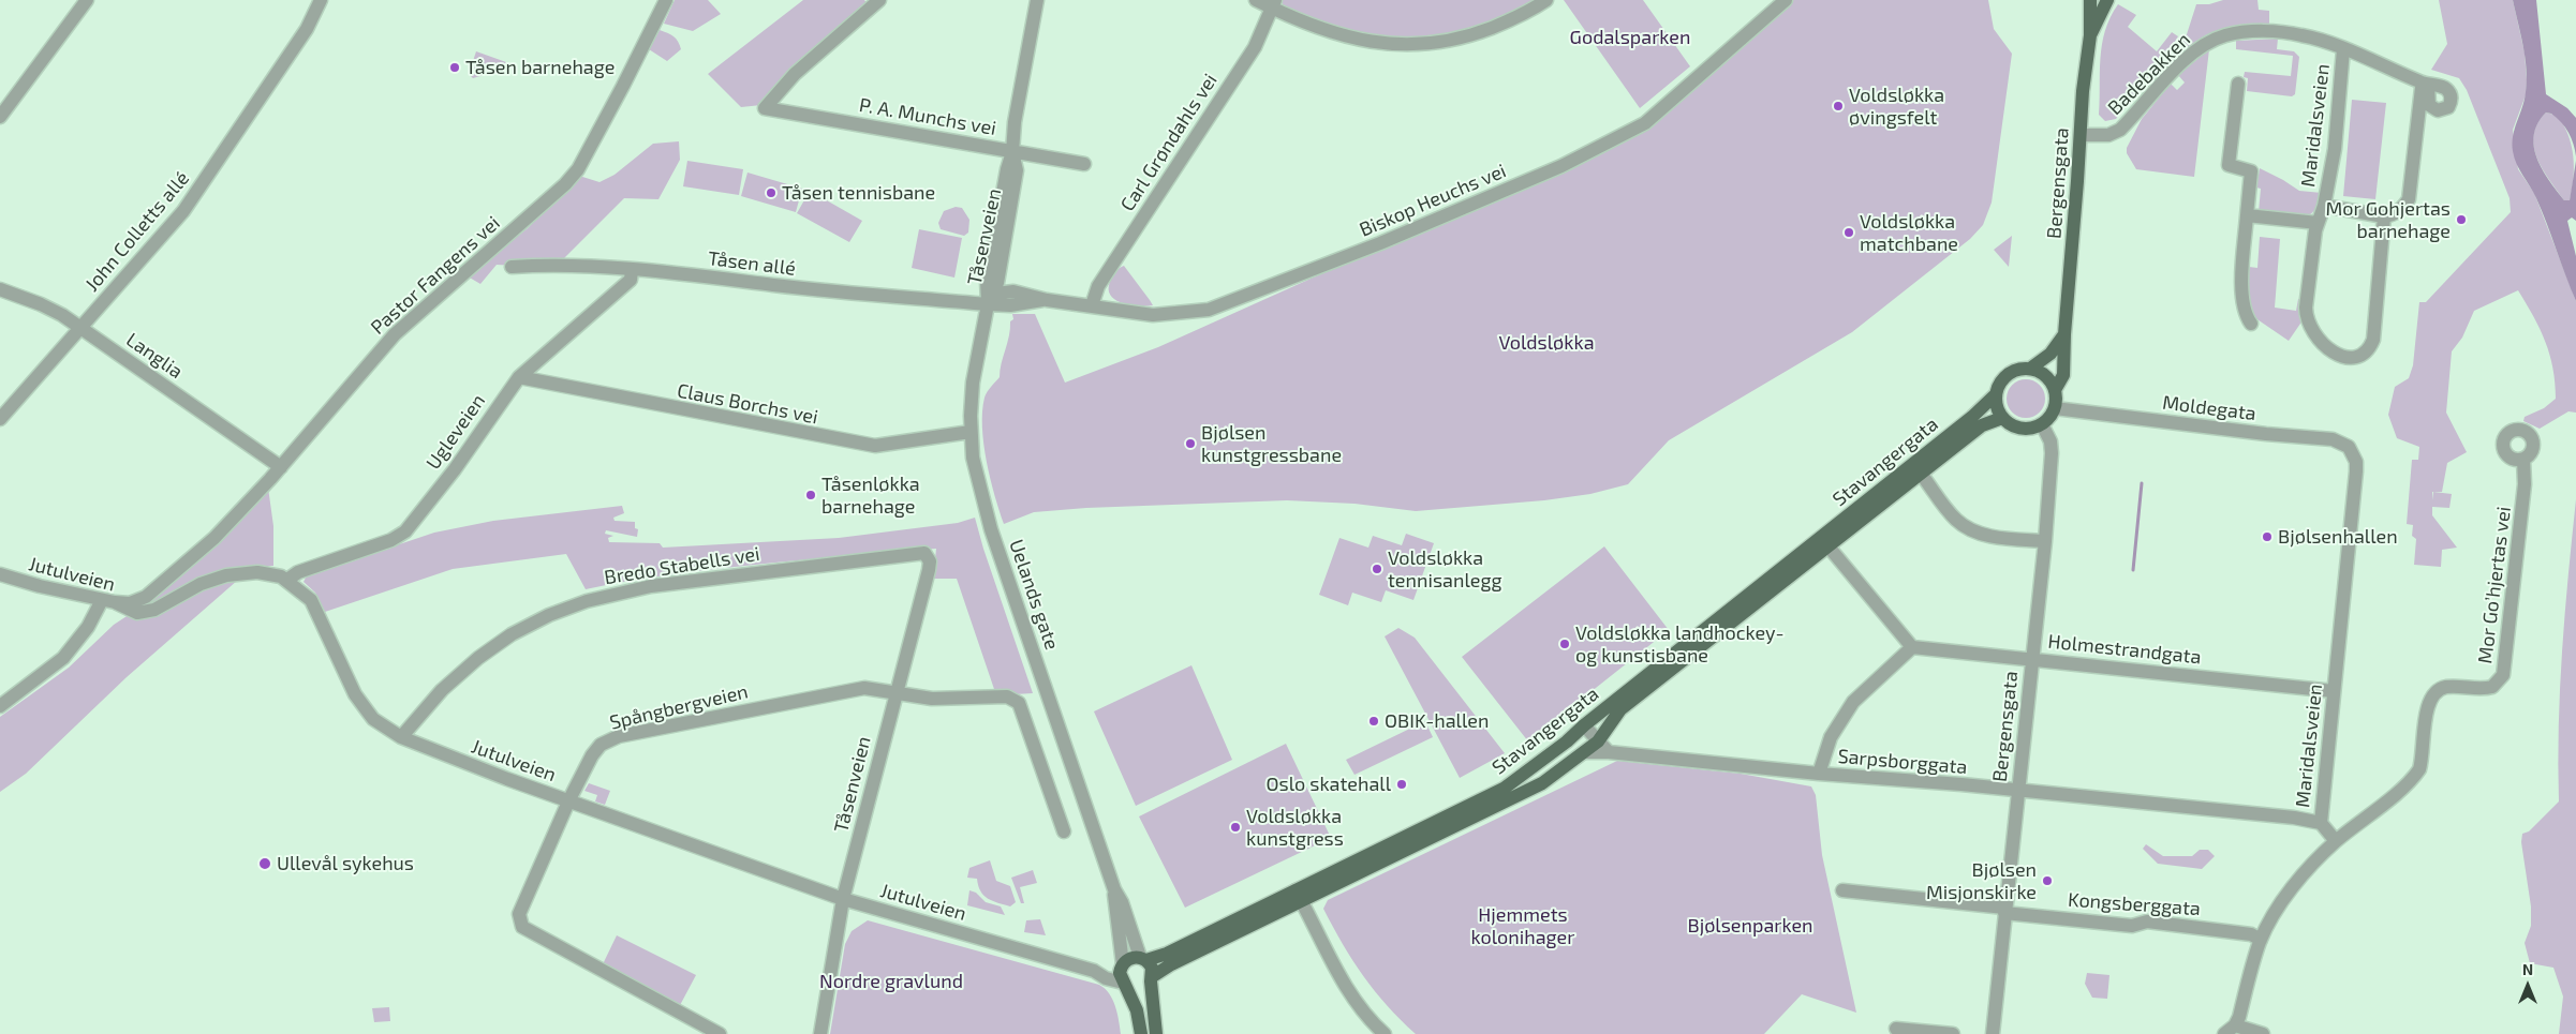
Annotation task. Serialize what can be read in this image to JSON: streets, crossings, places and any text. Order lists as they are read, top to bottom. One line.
{"streets":{"main road":["Bergensgata","Stavangergata","Uelands gate"],"street":["Badebakken","P. A. Munchs vei","Maridalsveien","Carl Grøndahls vei","Biskop Heuchs vei","John Colletts allé","Tåsenveien","Tåsen allé","Pastor Fangens vei","Langlia","Claus Borchs vei","Moldegata","Ugleveien","Bredo Stabells vei","Jutulveien","Mor Go’hjertas vei","Holmestrandgata","Spångbergveien","Sarpsborggata","Kongsberggata"]},"crossings":[["Badebakken","Maridalsveien"],["Badebakken","Bergensgata"],["P. A. Munchs vei","Tåsenveien"],["Maridalsveien","Moldegata"],["Maridalsveien","Mor Go’hjertas vei"],["Maridalsveien","Holmestrandgata"],["Maridalsveien","Sarpsborggata"],["Carl Grøndahls vei","Biskop Heuchs vei"],["Bergensgata","Moldegata"],["Bergensgata","Stavangergata"],["Bergensgata","Holmestrandgata"],["Bergensgata","Sarpsborggata"],["Bergensgata","Kongsberggata"],["Biskop Heuchs vei","Tåsenveien"],["Biskop Heuchs vei","Tåsen allé"],["Biskop Heuchs vei","Uelands gate"],["John Colletts allé","Langlia"],["Tåsenveien","Tåsen allé"],["Tåsenveien","Bredo Stabells vei"],["Tåsenveien","Jutulveien"],["Tåsenveien","Uelands gate"],["Tåsenveien","Spångbergveien"],["Tåsen allé","Ugleveien"],["Tåsen allé","Uelands gate"],["Pastor Fangens vei","Langlia"],["Pastor Fangens vei","Jutulveien"],["Claus Borchs vei","Ugleveien"],["Claus Borchs vei","Uelands gate"],["Moldegata","Stavangergata"],["Ugleveien","Jutulveien"],["Stavangergata","Jutulveien"],["Stavangergata","Uelands gate"],["Stavangergata","Sarpsborggata"],["Bredo Stabells vei","Jutulveien"],["Jutulveien","Uelands gate"],["Jutulveien","Spångbergveien"]],"parks":["Godalsparken","Voldsløkka","Hjemmets kolonihager","Bjølsenparken","Nordre gravlund"],"places":["Tåsen barnehage","Voldsløkka øvingsfelt","Tåsen tennisbane","Mor Gohjertas barnehage","Voldsløkka matchbane","Bjølsen kunstgressbane","Tåsenløkka barnehage","Bjølsenhallen","Voldsløkka tennisanlegg","Voldsløkka landhockey- og kunstisbane","OBIK-hallen","Oslo skatehall","Voldsløkka kunstgress","Ullevål sykehus","Bjølsen Misjonskirke"],"north":"top"}
